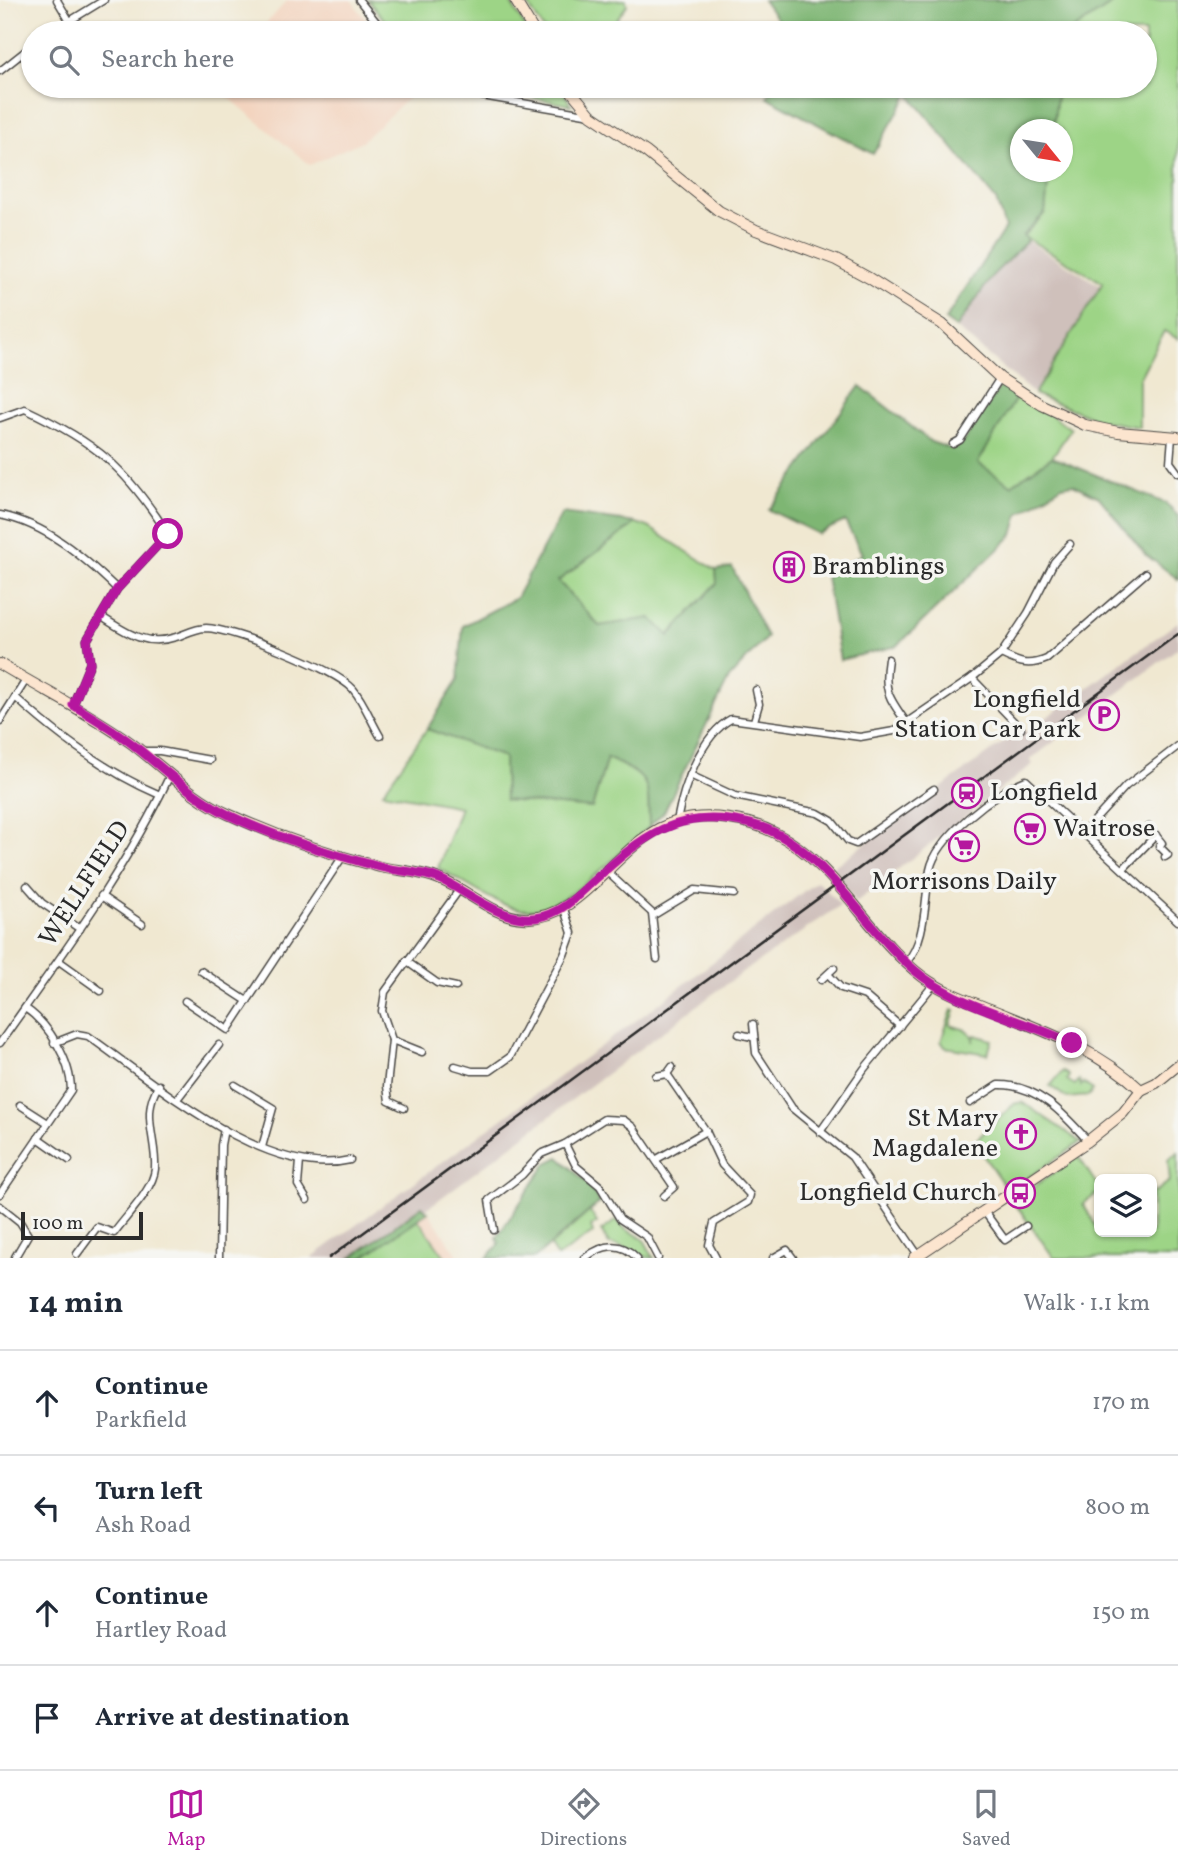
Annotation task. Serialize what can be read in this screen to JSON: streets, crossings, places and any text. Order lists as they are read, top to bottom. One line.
{"streets":{"street":["WELLFIELD"]},"places":{"building":["Bramblings"],"parking":["Longfield Station Car Park"],"station":["Longfield"],"supermarket":["Waitrose","Morrisons Daily"],"church":["St Mary Magdalene"],"bus stop":["Longfield Church"]},"scale_bar":"100 m","north":"bottom right","page":{"search":"Search here","scale":"100 m","heading":["14 min","Walk · 1.1 km"],"list":[["Continue","Parkfield","170 m"],["Turn left","Ash Road","800 m"],["Continue","Hartley Road","150 m"],"Arrive at destination"],"nav":["Map","Directions","Saved"]}}
